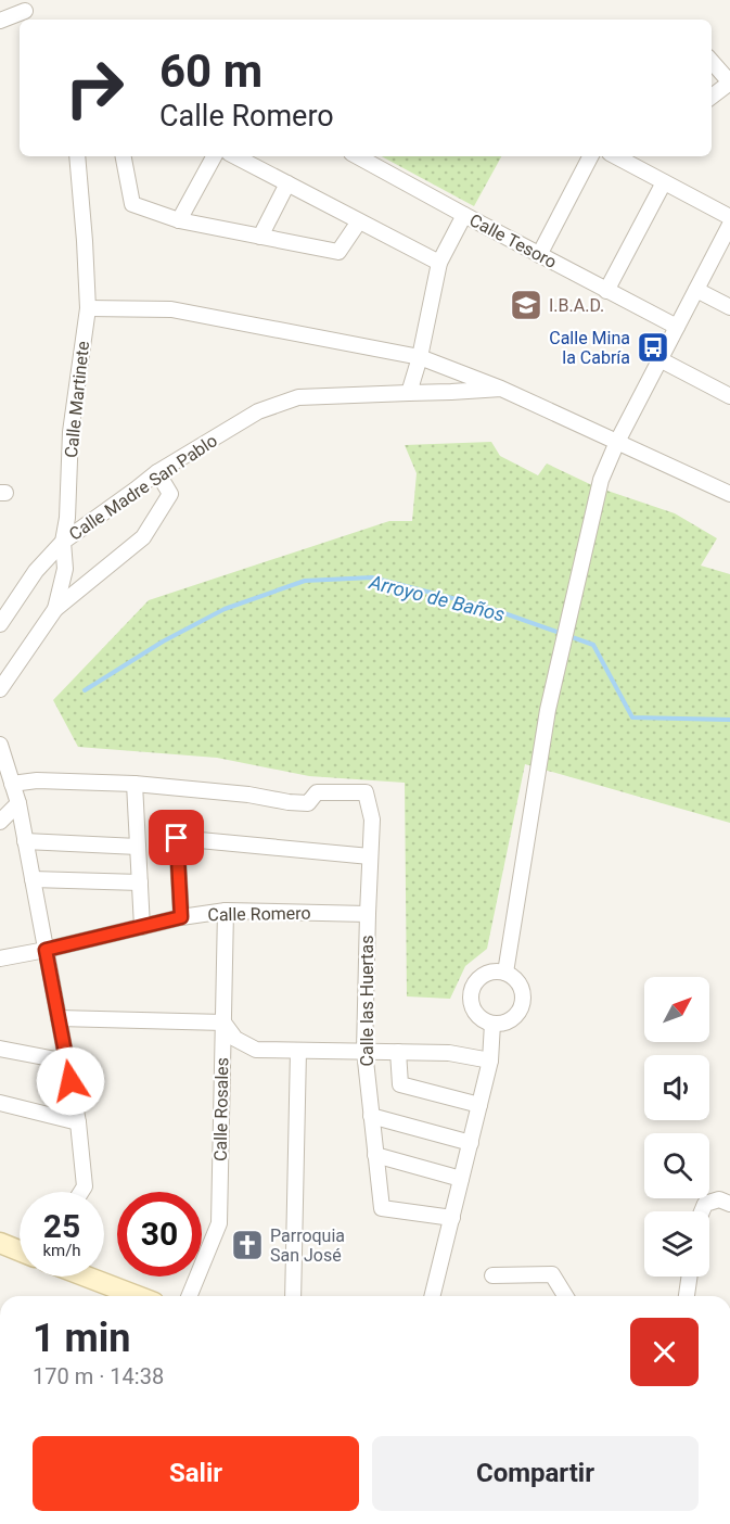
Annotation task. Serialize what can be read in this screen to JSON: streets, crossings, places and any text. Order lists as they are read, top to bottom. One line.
{"streets":{"street":["Calle Tesoro","Calle Martinete","Calle Madre San Pablo","Calle Romero","Calle las Huertas","Calle Rosales"]},"crossings":[["Calle Martinete","Calle Madre San Pablo"],["Calle Romero","Calle las Huertas"],["Calle Romero","Calle Rosales"]],"water":["Arroyo de Baños"],"places":{"school or university":["I.B.A.D."],"bus stop":["Calle Mina la Cabría"],"church":["Parroquia San José"]},"north":"top right","page":{"turn":["60 m","Calle Romero"],"speed":"25 km/h","limit":"30","heading":["1 min","170 m · 14:38"],"buttons":["Salir","Compartir"]}}
